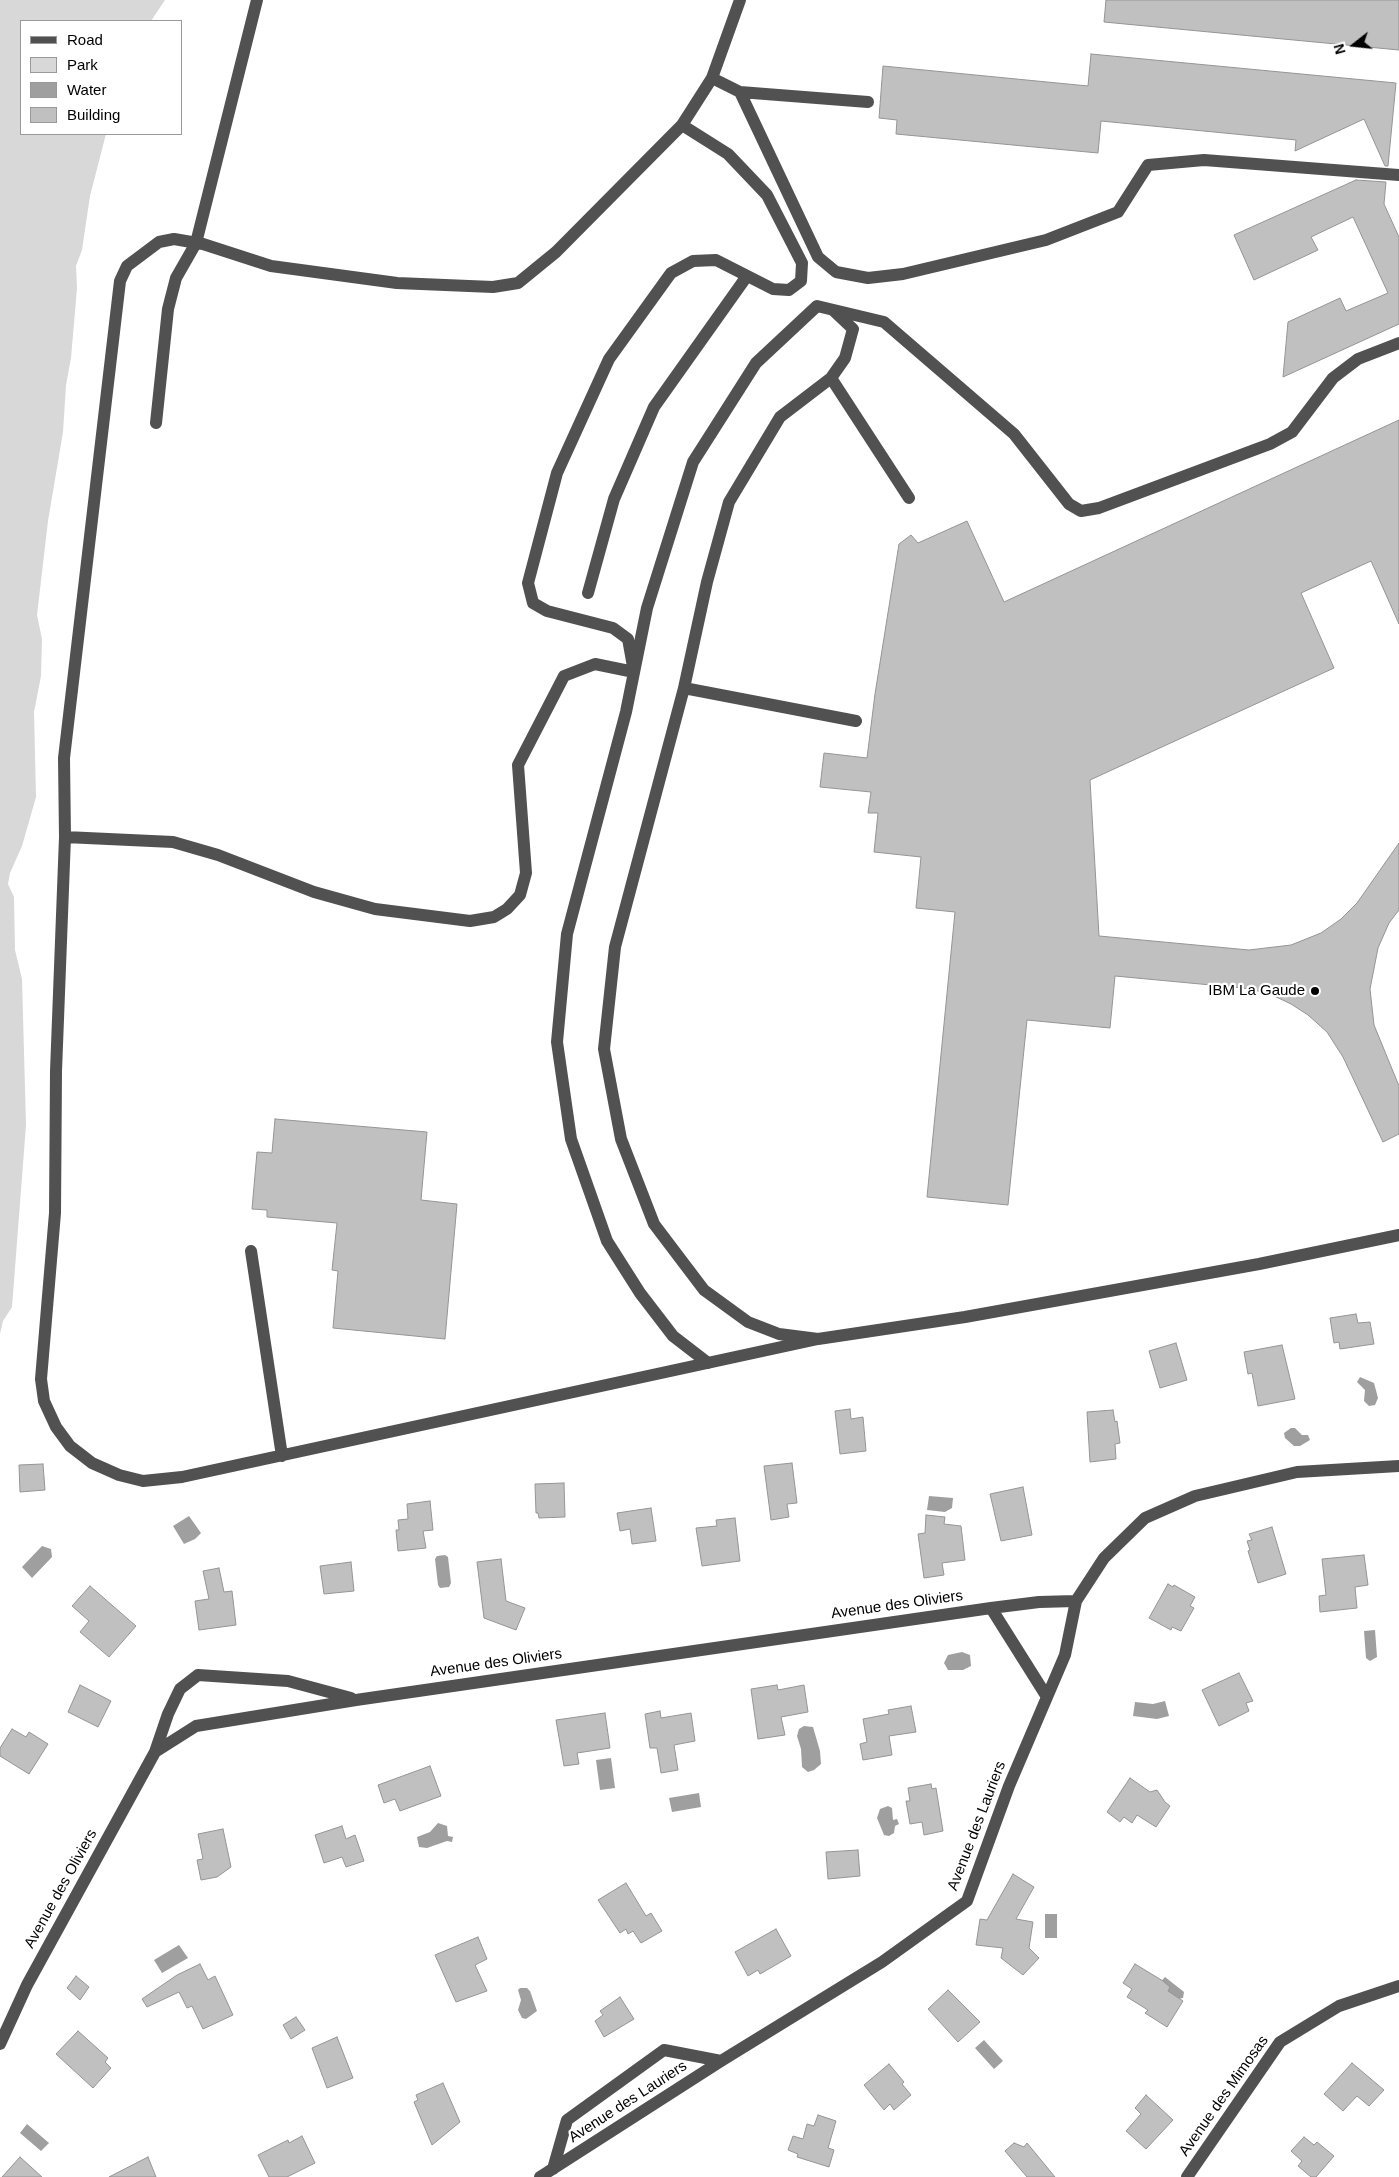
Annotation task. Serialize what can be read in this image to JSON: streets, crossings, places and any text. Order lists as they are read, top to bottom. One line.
{"streets":{"street":["Avenue des Oliviers","Avenue des Lauriers","Avenue des Mimosas"]},"crossings":[["Avenue des Oliviers","Avenue des Lauriers"]],"places":["IBM La Gaude"],"legend":["Road","Park","Water","Building"],"north":"left"}
